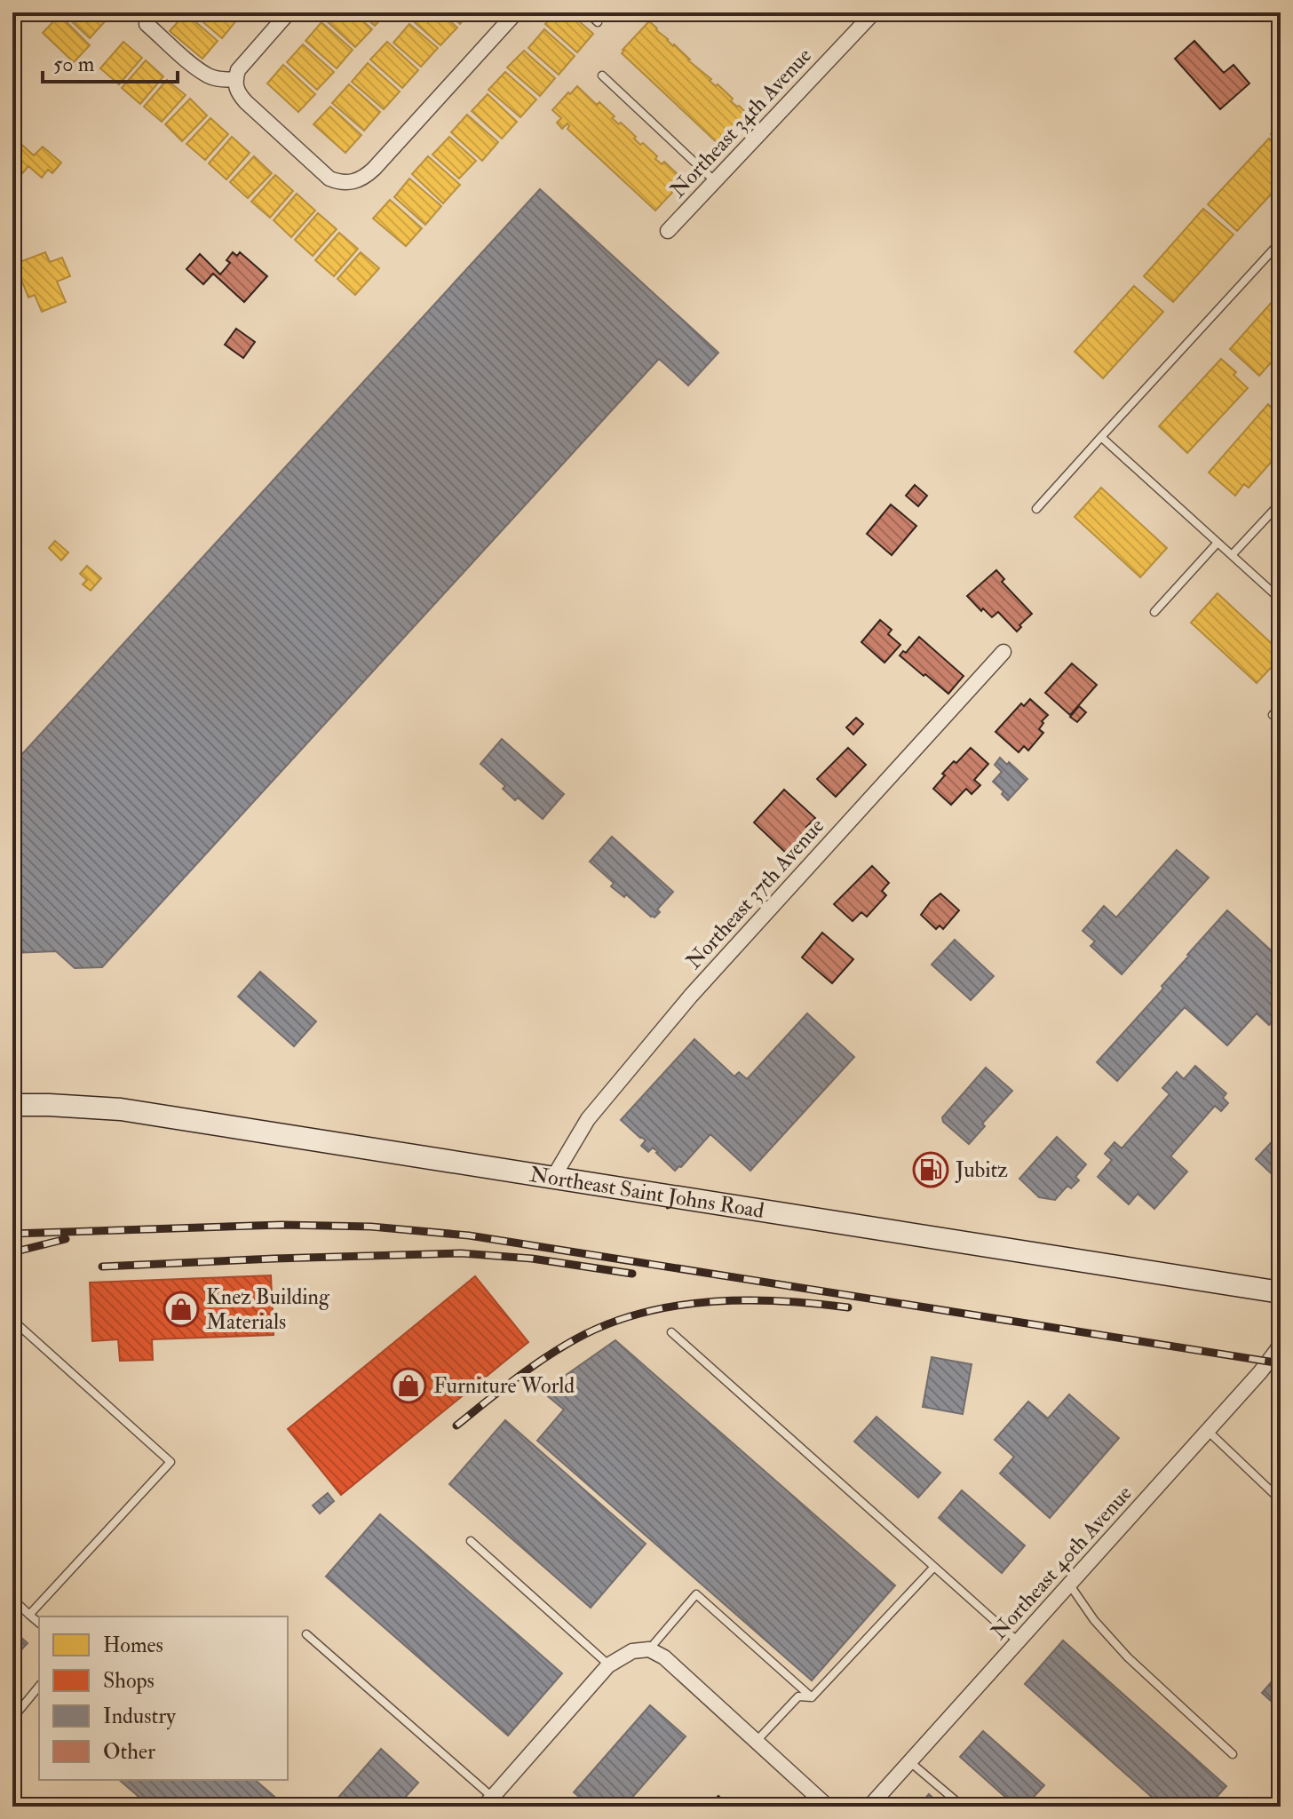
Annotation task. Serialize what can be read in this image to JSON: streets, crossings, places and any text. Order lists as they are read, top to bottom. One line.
{"streets":{"main road":["Northeast Saint Johns Road"],"street":["Northeast 34th Avenue","Northeast 37th Avenue","Northeast 40th Avenue"]},"crossings":[["Northeast 37th Avenue","Northeast Saint Johns Road"]],"places":{"fuel station":["Jubitz"],"shop":["Knez Building Materials","Furniture World"]},"legend":["Homes","Shops","Industry","Other"],"scale_bar":"50 m"}
